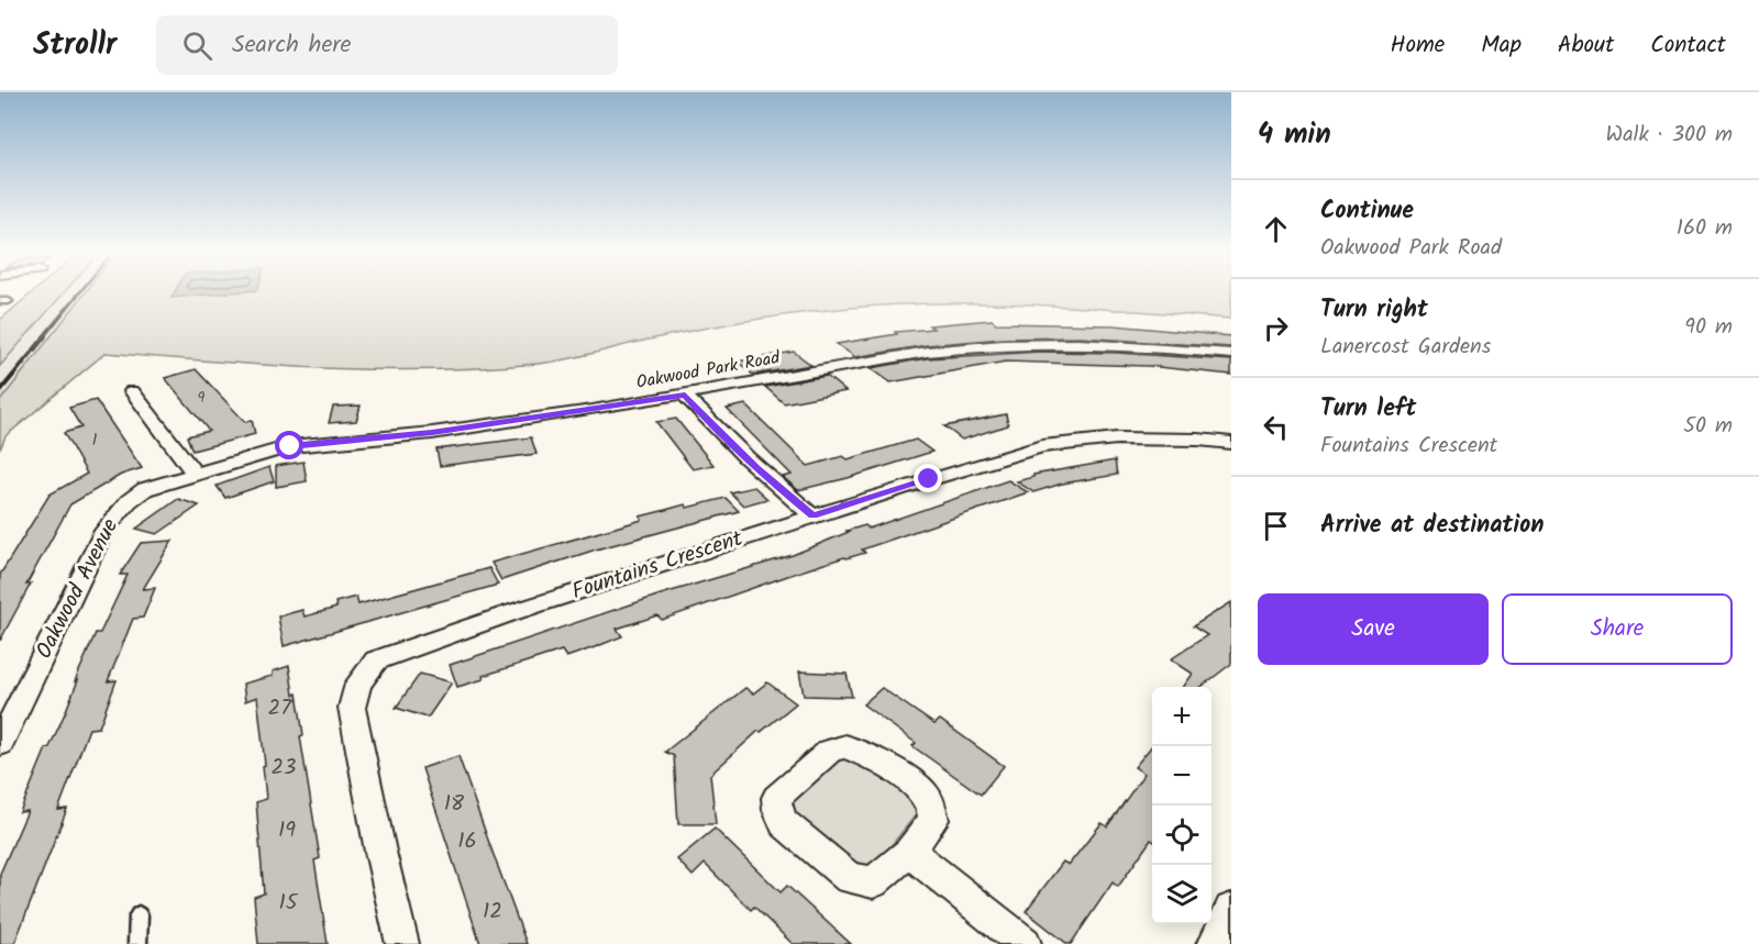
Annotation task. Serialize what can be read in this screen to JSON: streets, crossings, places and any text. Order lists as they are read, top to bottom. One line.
{"streets":{"street":["Oakwood Park Road","Fountains Crescent","Oakwood Avenue"]},"crossings":[["Oakwood Park Road","Oakwood Avenue"]],"house_numbers":["9","1","27","23","18","19","16","15","12"],"page":{"header":"Strollr","search":"Search here","nav":["Home","Map","About","Contact"],"heading":["4 min","Walk · 300 m"],"list":[["Continue","Oakwood Park Road","160 m"],["Turn right","Lanercost Gardens","90 m"],["Turn left","Fountains Crescent","50 m"],"Arrive at destination"],"buttons":["Save","Share"],"map_buttons":["+","−"]}}
